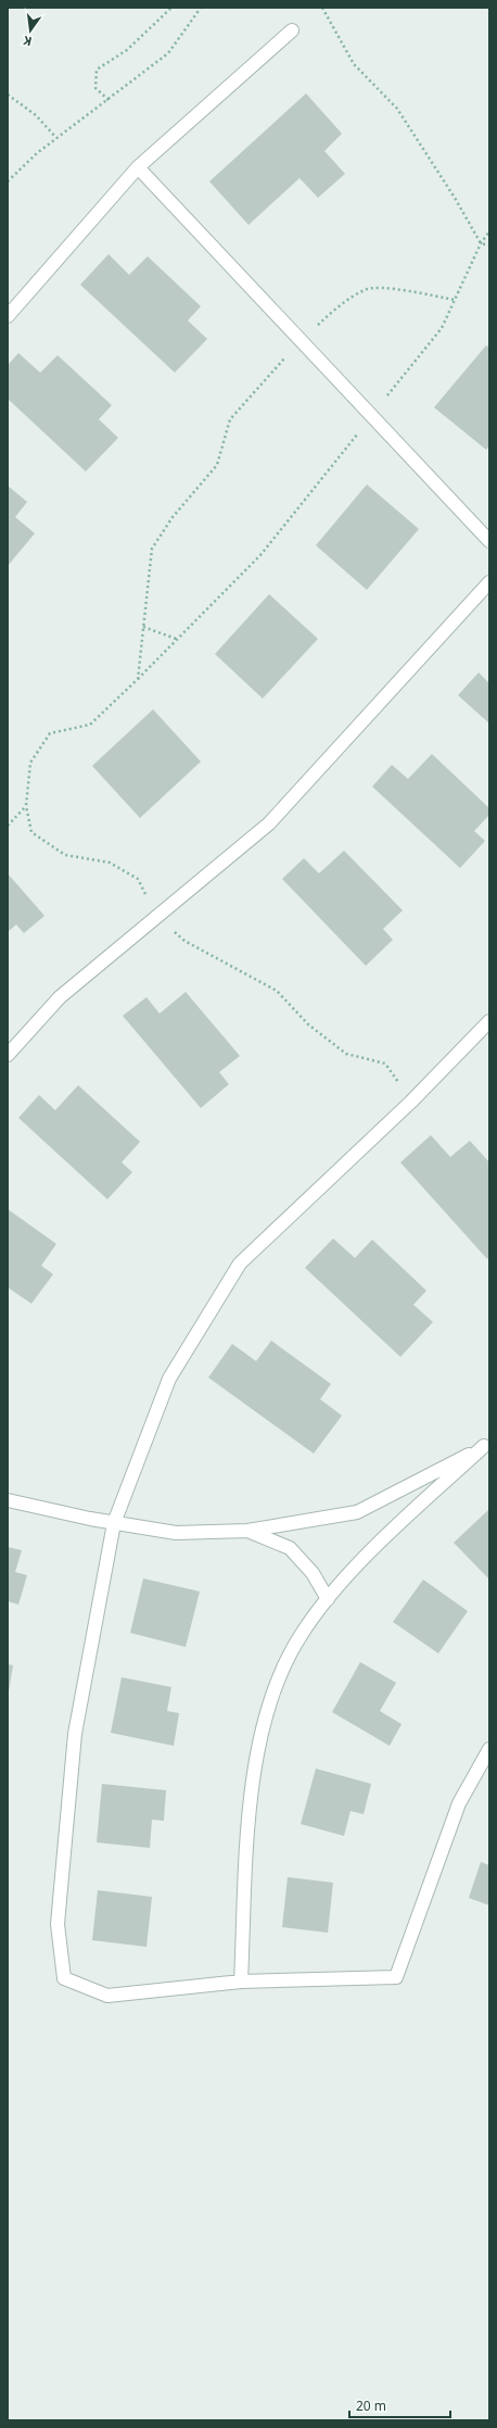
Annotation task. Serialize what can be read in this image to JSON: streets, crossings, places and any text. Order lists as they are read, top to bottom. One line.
{"scale_bar":"20 m","north":"bottom"}
